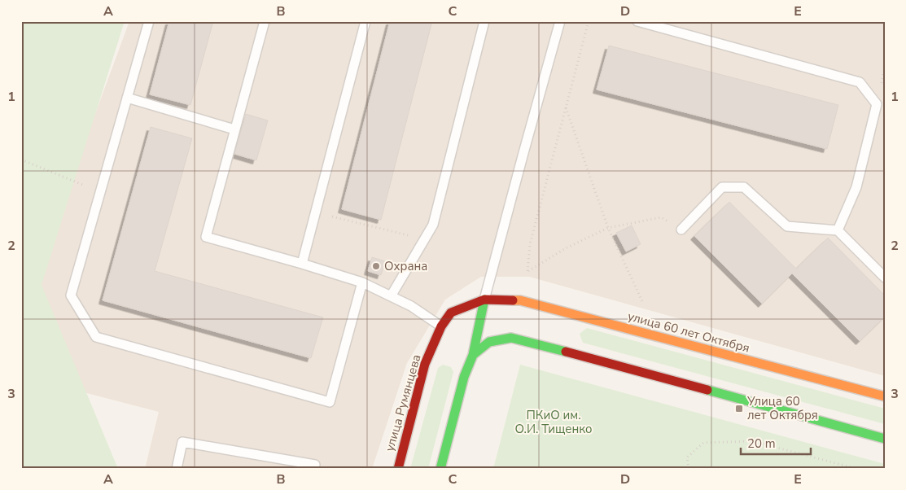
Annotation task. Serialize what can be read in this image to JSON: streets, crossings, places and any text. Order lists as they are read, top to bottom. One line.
{"streets":{"main road":["улица 60 лет Октября","улица Румянцева"]},"crossings":[["улица 60 лет Октября","улица Румянцева"]],"parks":["ПКиО им. О.И. Тищенко"],"places":{"other":["Охрана"],"transit":["Улица 60 лет Октября"]},"scale_bar":"20 m","grid":{"columns":["A","B","C","D","E"],"rows":["1","2","3"]}}
